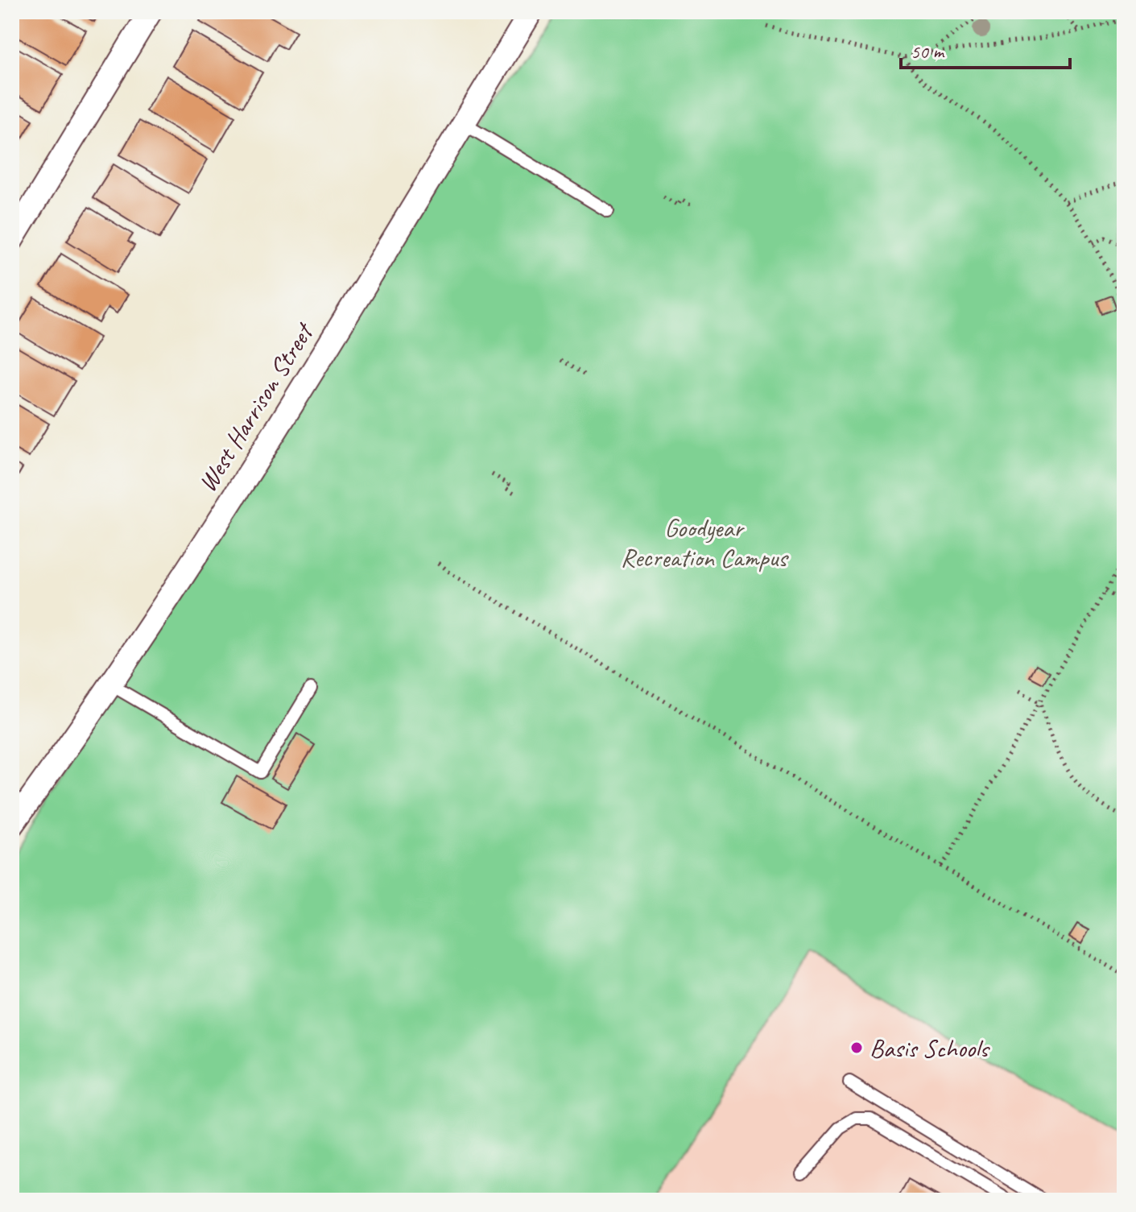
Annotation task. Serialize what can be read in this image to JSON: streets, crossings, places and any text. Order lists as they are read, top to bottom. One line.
{"streets":{"street":["West Harrison Street"]},"parks":["Goodyear Recreation Campus"],"places":["Basis Schools"],"scale_bar":"50 m"}
